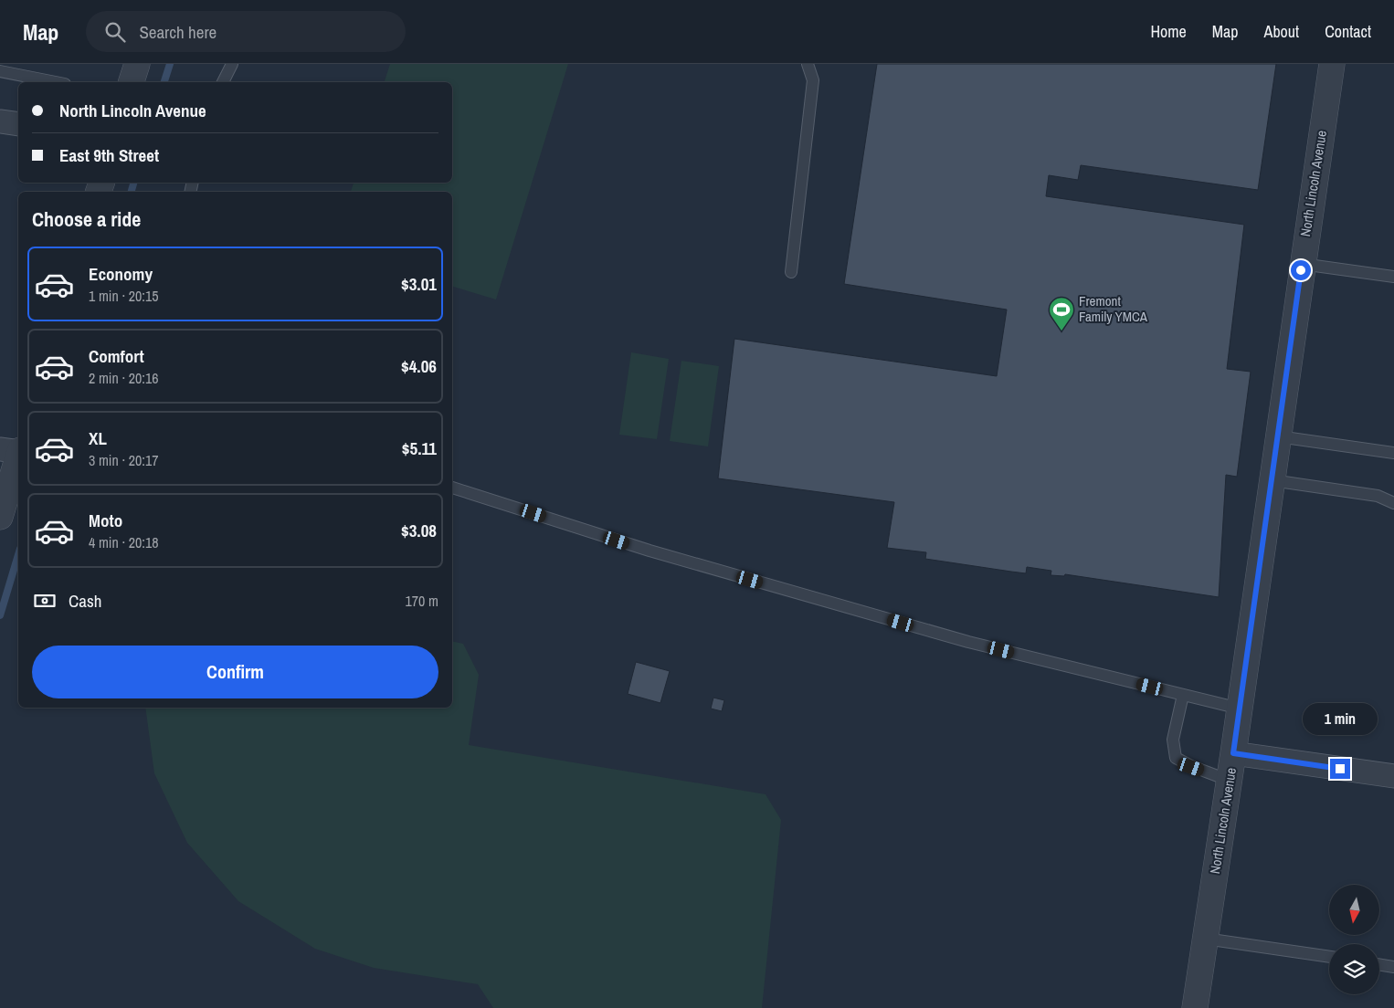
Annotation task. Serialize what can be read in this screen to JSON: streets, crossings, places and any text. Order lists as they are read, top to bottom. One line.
{"streets":{"street":["North Lincoln Avenue"]},"places":{"sports":["Fremont Family YMCA"]},"north":"bottom","page":{"header":"Map","search":"Search here","nav":["Home","Map","About","Contact"],"banner":["North Lincoln Avenue","East 9th Street"],"heading":"Choose a ride","list":[{"name":"Economy","note":"1 min · 20:15","value":"$3.01"},{"name":"Comfort","note":"2 min · 20:16","value":"$4.06"},{"name":"XL","note":"3 min · 20:17","value":"$5.11"},{"name":"Moto","note":"4 min · 20:18","value":"$3.08"}],"pay":["Cash","170 m"],"buttons":"Confirm","bubble":"1 min"}}
